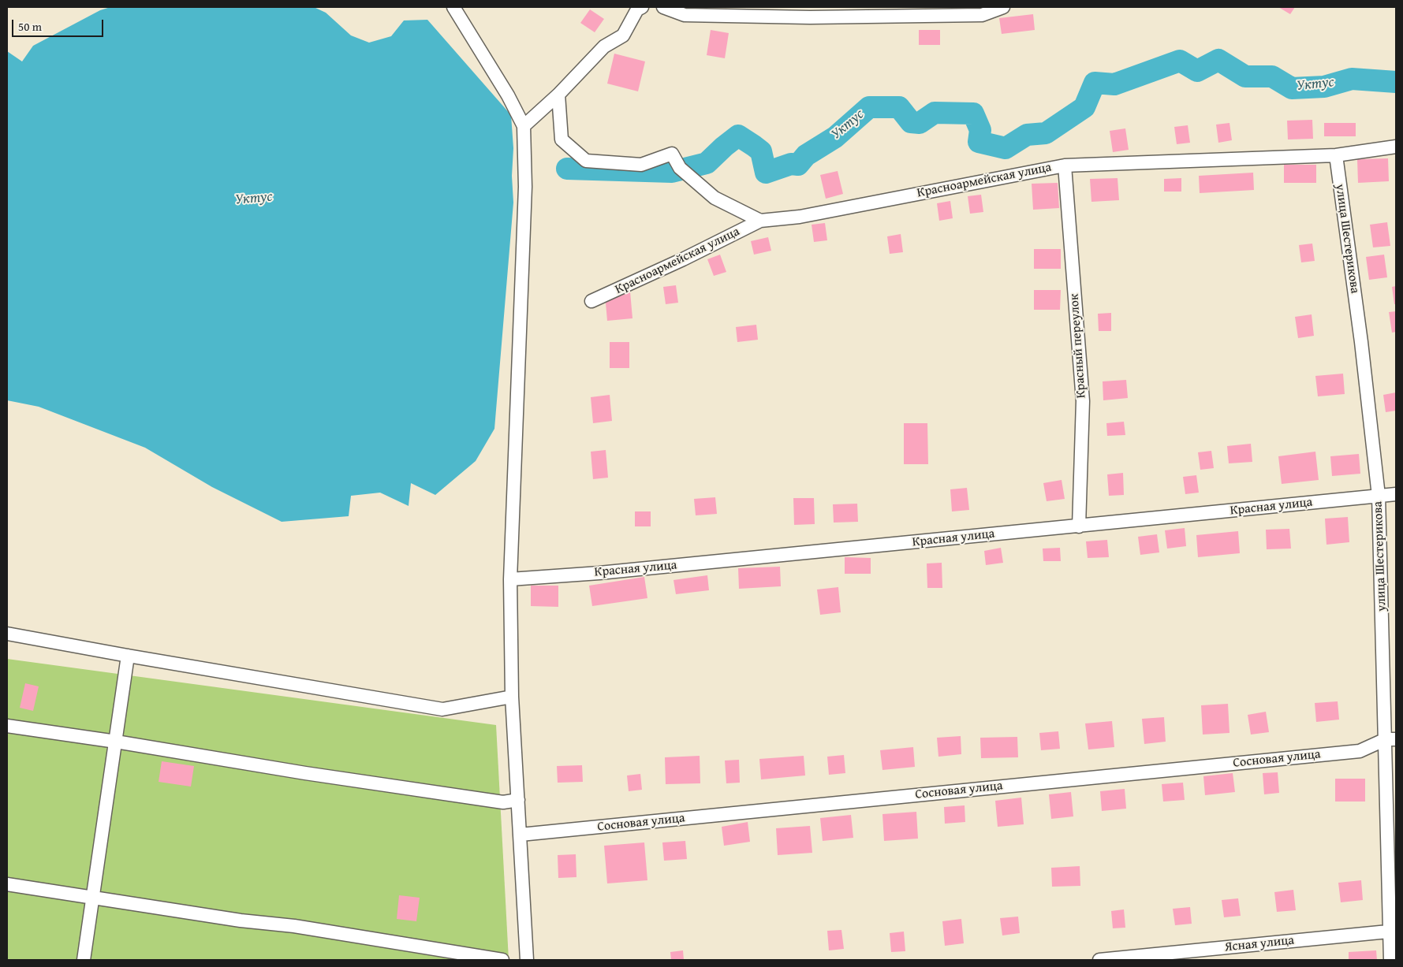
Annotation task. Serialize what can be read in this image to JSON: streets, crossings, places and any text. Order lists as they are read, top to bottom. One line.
{"streets":{"street":["Красноармейская улица","улица Шестерикова","Красный переулок","Красная улица","Сосновая улица","Ясная улица"]},"crossings":[["Красноармейская улица","улица Шестерикова"],["Красноармейская улица","Красный переулок"],["улица Шестерикова","Красная улица"],["улица Шестерикова","Сосновая улица"],["улица Шестерикова","Ясная улица"],["Красный переулок","Красная улица"]],"water":["Уктус"],"scale_bar":"50 m"}
